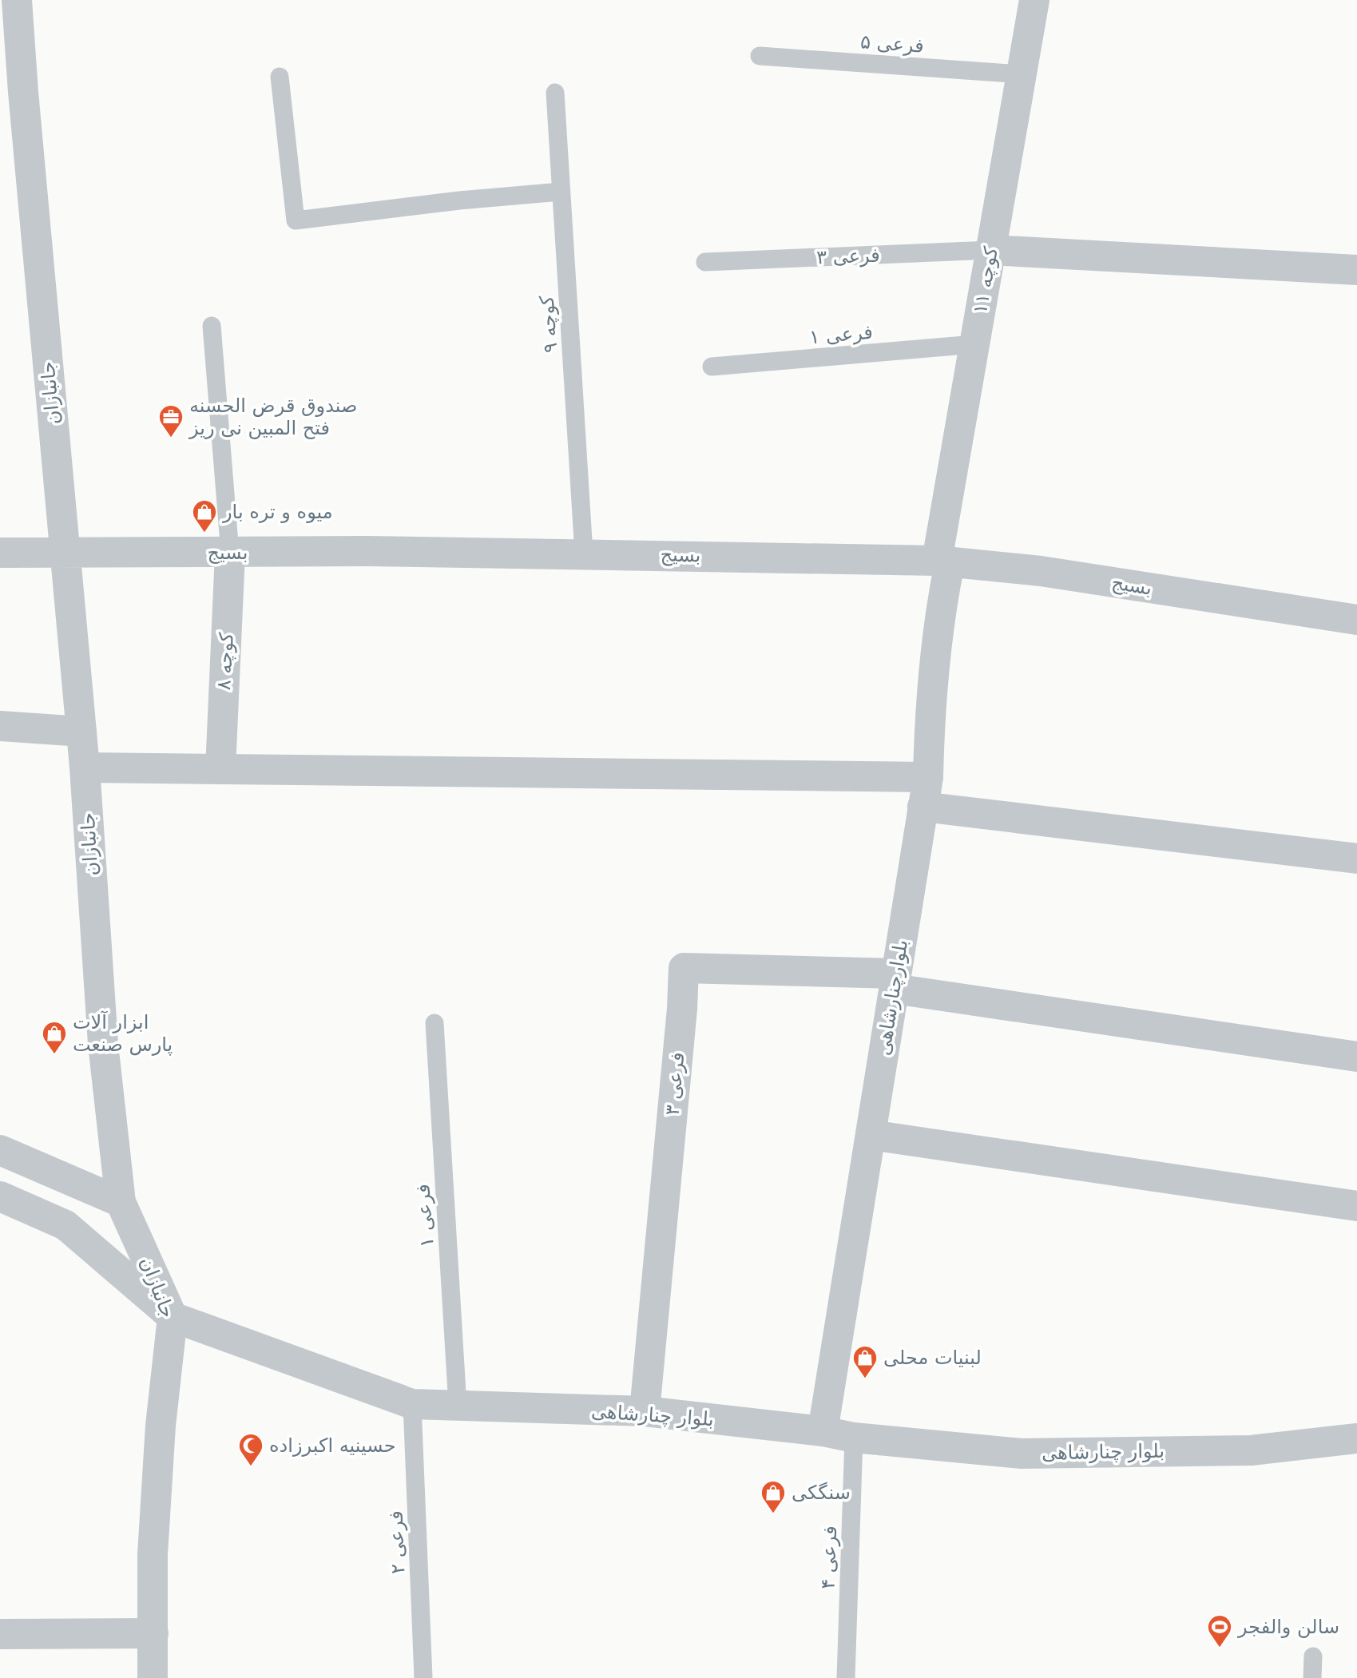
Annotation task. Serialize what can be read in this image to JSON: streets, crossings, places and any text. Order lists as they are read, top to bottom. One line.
{"streets":{"street":["فرعی ۳","کوچه ۱۱","جانبازان","بسیج","کوچه ۸","بلوارچنارشاهی","بلوار چنارشاهی"],"lane":["فرعی ۵","کوچه ۹","فرعی ۱","فرعی ۲","فرعی ۴"]},"crossings":[["فرعی ۵","کوچه ۱۱"],["فرعی ۳","کوچه ۱۱"],["فرعی ۳","بلوارچنارشاهی"],["فرعی ۳","بلوار چنارشاهی"],["کوچه ۱۱","فرعی ۱"],["کوچه ۱۱","بسیج"],["کوچه ۱۱","بلوارچنارشاهی"],["کوچه ۹","بسیج"],["فرعی ۱","بلوار چنارشاهی"],["جانبازان","بسیج"],["جانبازان","بلوار چنارشاهی"],["بسیج","کوچه ۸"],["بسیج","بلوارچنارشاهی"],["بلوارچنارشاهی","بلوار چنارشاهی"],["بلوار چنارشاهی","فرعی ۲"],["بلوار چنارشاهی","فرعی ۴"]],"places":{"office":["صندوق قرض الحسنه فتح المبین نی ریز"],"shop":["میوه و تره بار","ابزار آلات پارس صنعت","لبنیات محلی","سنگکی"],"mosque":["حسینیه اکبرزاده"],"sports":["سالن والفجر"]}}
